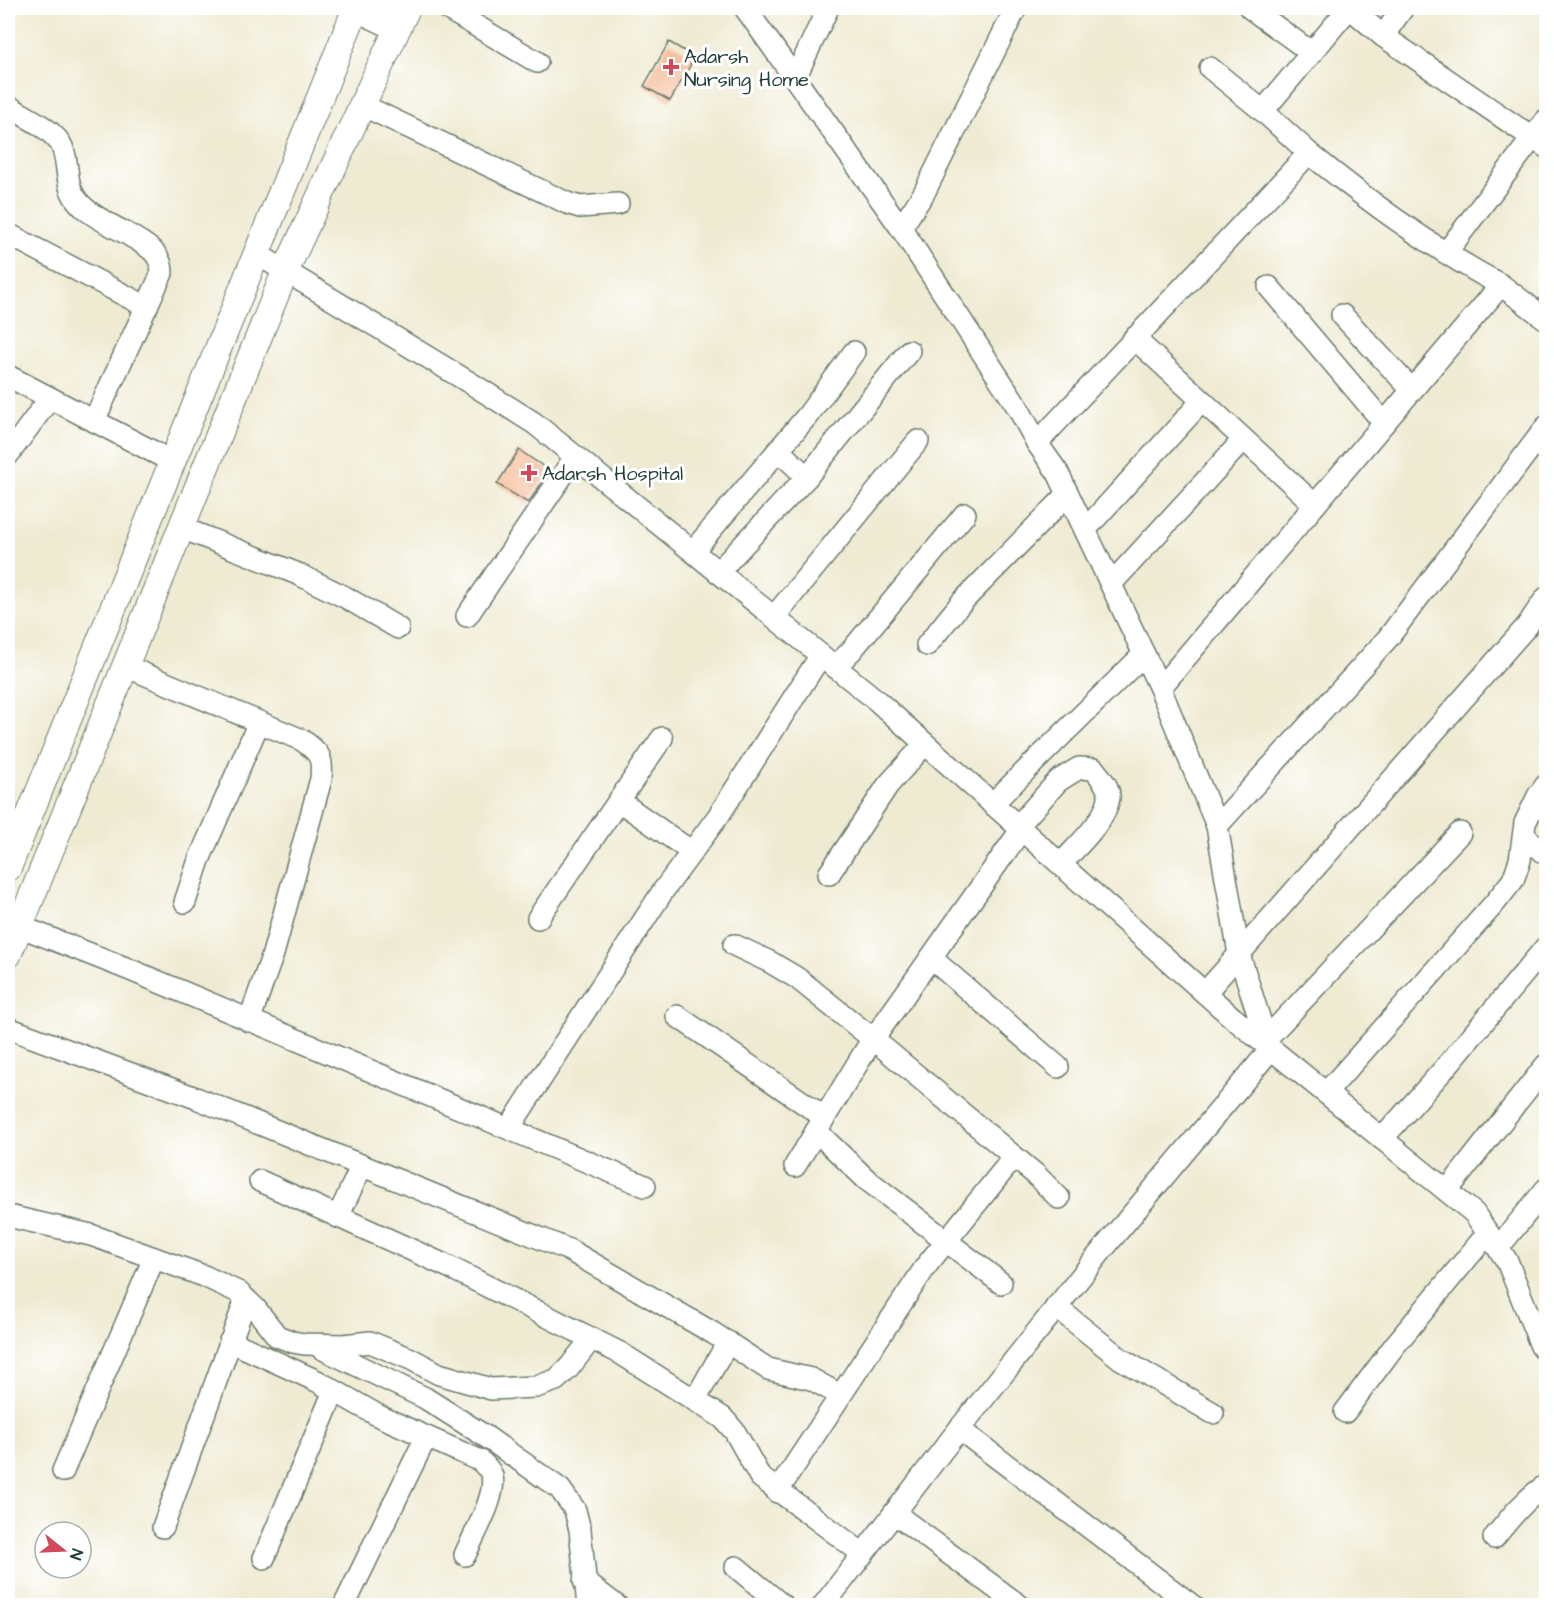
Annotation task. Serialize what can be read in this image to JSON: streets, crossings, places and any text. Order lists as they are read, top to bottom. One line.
{"places":{"health":["Adarsh Nursing Home","Adarsh Hospital"]},"north":"right"}
